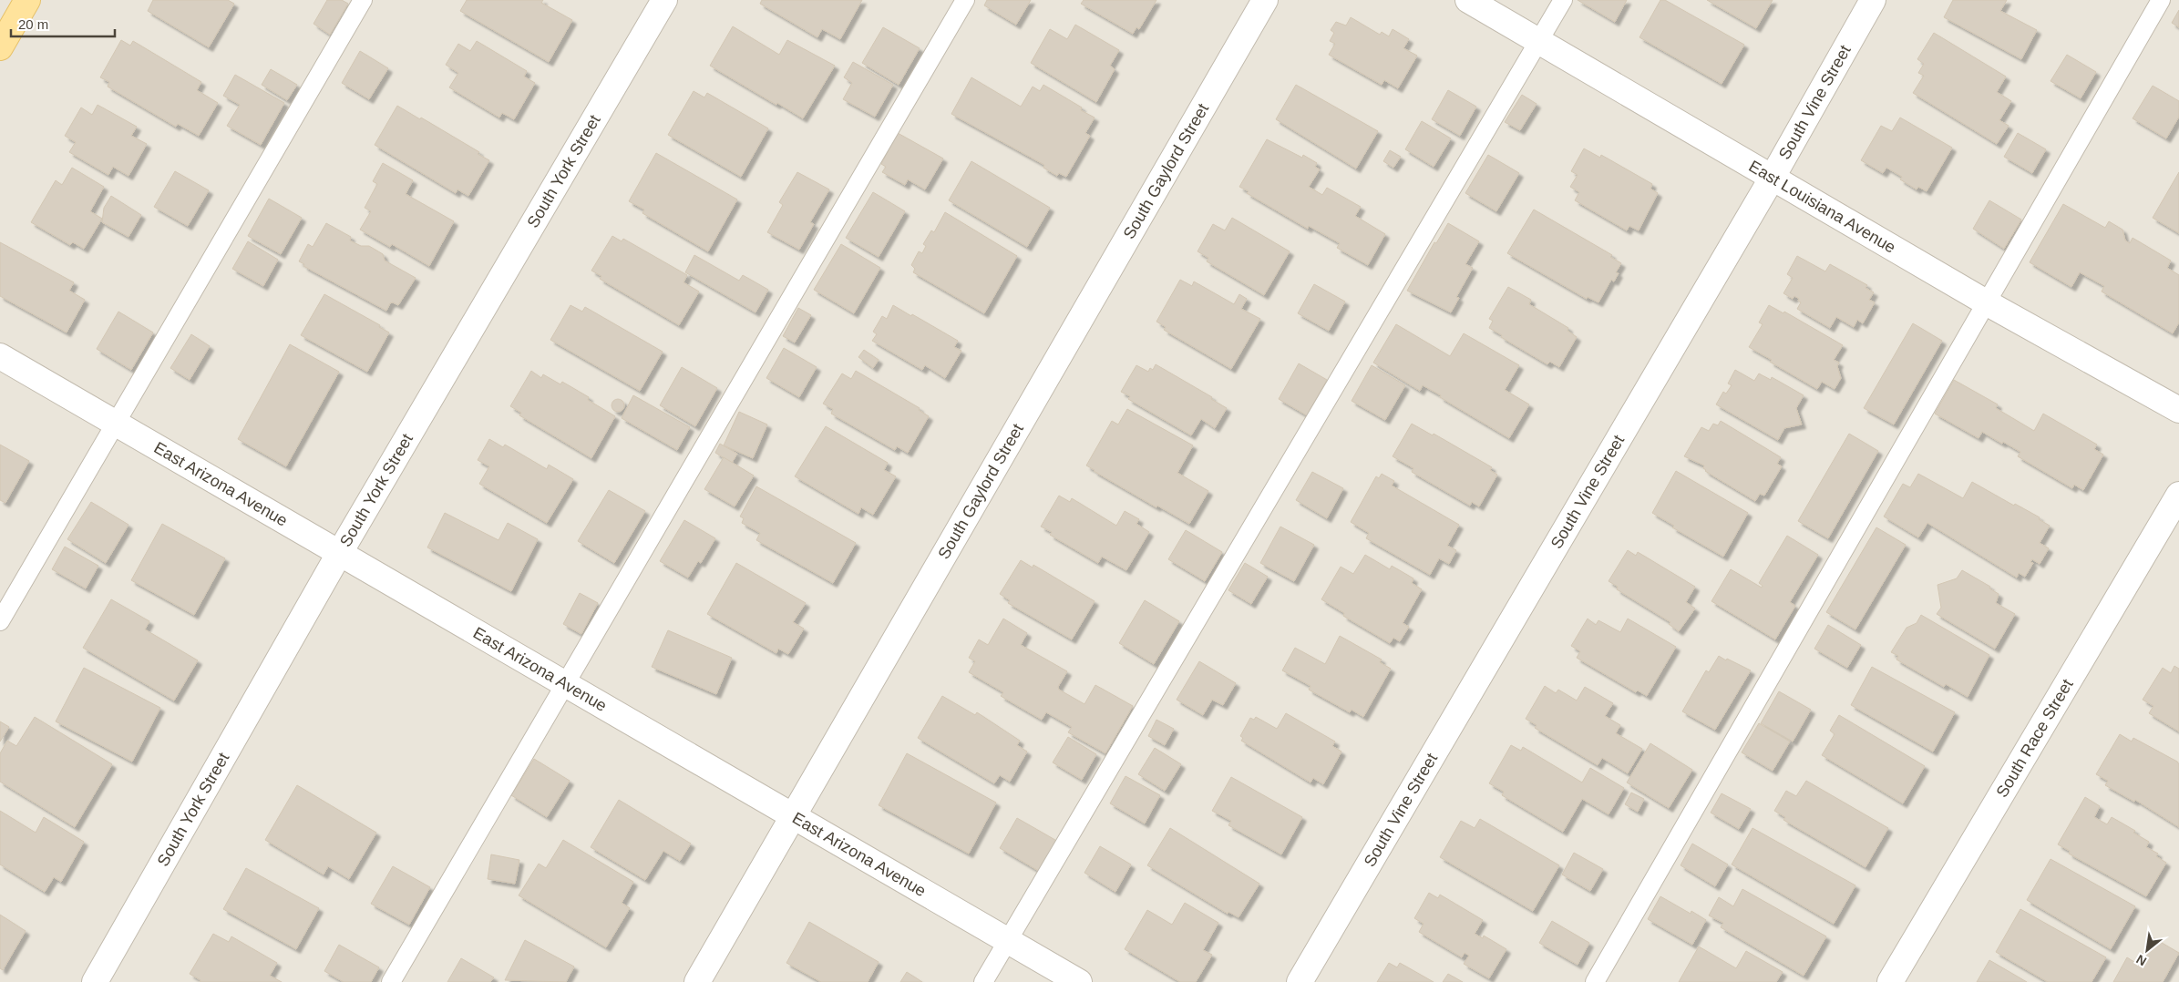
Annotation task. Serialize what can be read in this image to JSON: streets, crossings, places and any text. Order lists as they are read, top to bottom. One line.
{"streets":{"street":["South Vine Street","South York Street","South Gaylord Street","East Louisiana Avenue","East Arizona Avenue","South Race Street"]},"crossings":[["South Vine Street","East Louisiana Avenue"],["South York Street","East Arizona Avenue"],["South Gaylord Street","East Arizona Avenue"]],"scale_bar":"20 m","north":"bottom left"}
